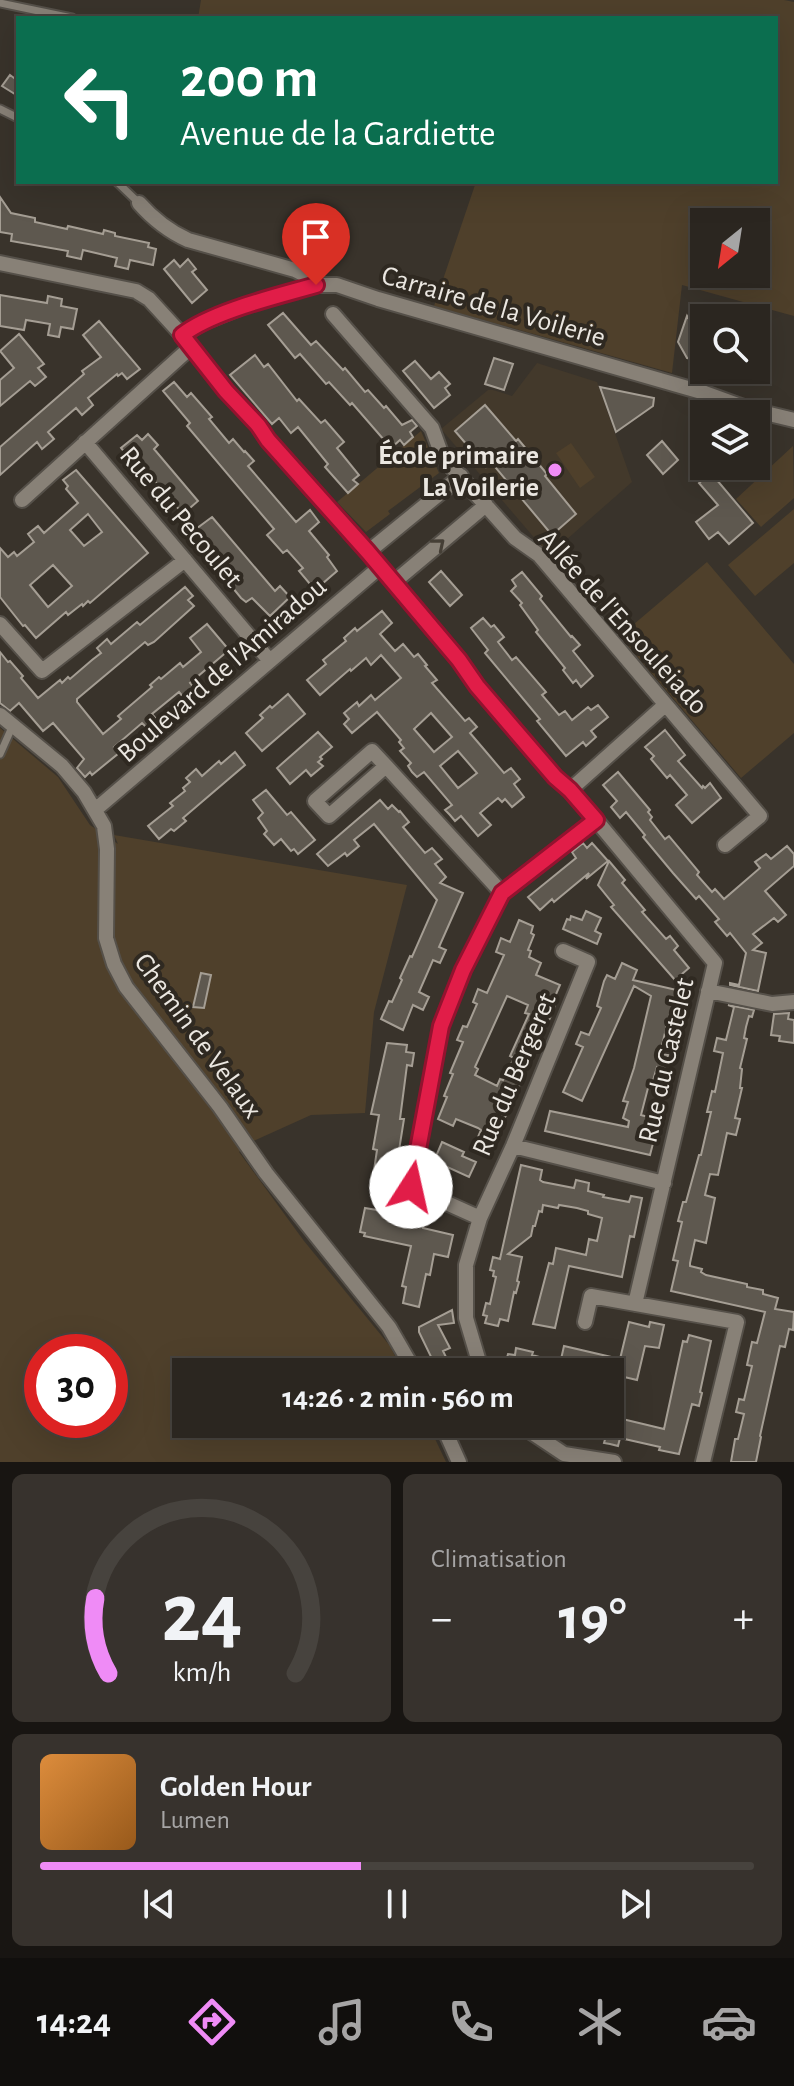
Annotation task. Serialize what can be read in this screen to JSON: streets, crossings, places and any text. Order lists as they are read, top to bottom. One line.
{"streets":{"street":["Carraire de la Voilerie","Rue du Pecoulet","Allée de l'Ensouleiado","Boulevard de l'Amiradou","Chemin de Velaux","Rue du Castelet","Rue du Bergeret"]},"crossings":[["Carraire de la Voilerie","Rue du Pecoulet"],["Rue du Pecoulet","Boulevard de l'Amiradou"],["Boulevard de l'Amiradou","Chemin de Velaux"]],"places":["École primaire La Voilerie"],"north":"bottom left","page":{"turn":["200 m","Avenue de la Gardiette"],"limit":"30","trip":"14:26 · 2 min · 560 m","tile":"Climatisation","heat":["−","19°","+"],"song":["Golden Hour","Lumen"],"tabs":"14:24","gauge":["24","km/h"]}}
